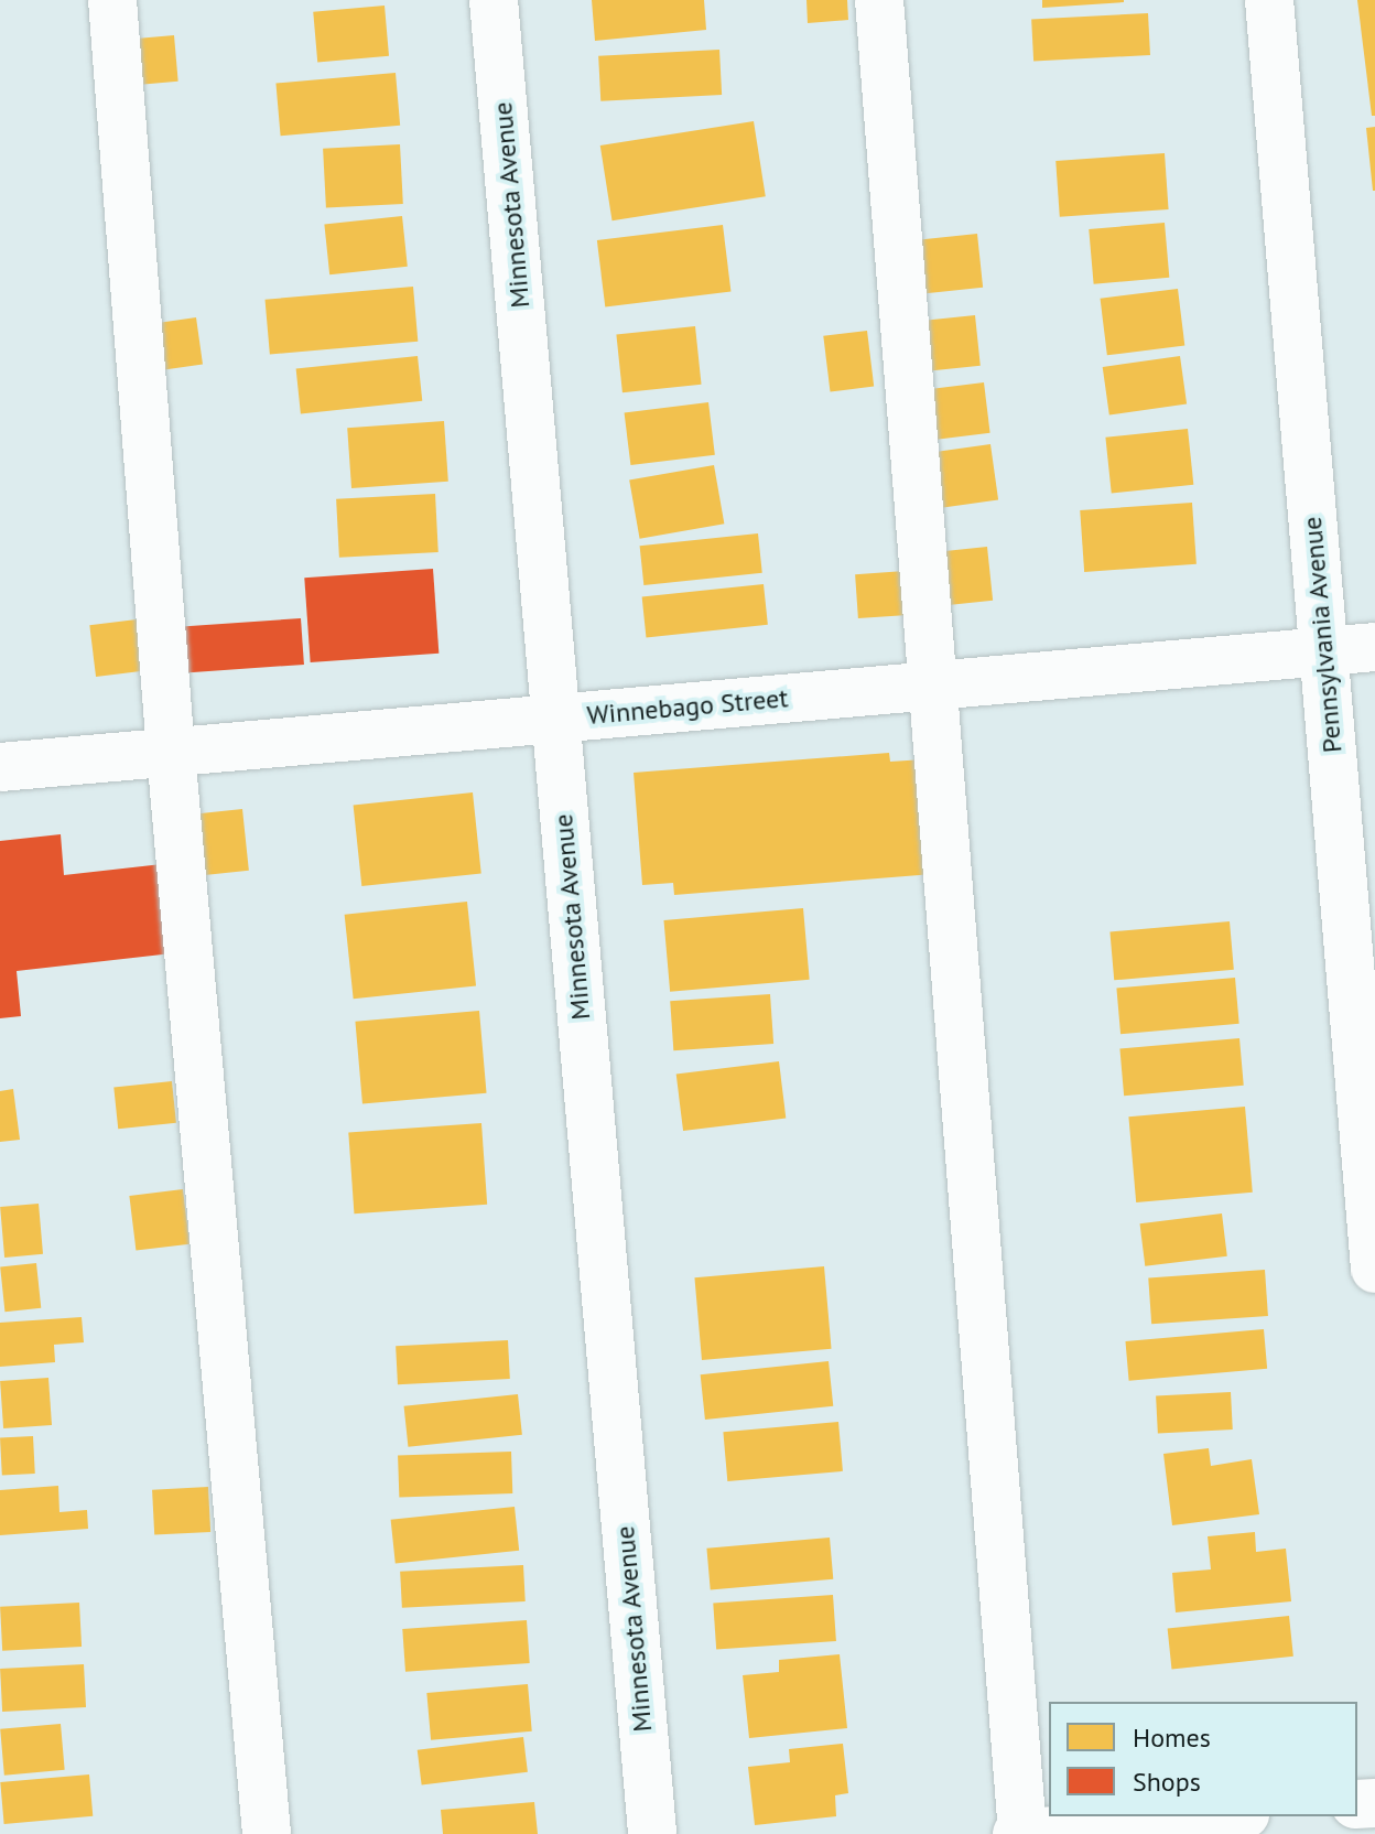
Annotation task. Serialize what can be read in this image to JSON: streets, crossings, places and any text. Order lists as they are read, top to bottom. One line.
{"streets":{"street":["Minnesota Avenue","Pennsylvania Avenue","Winnebago Street"]},"crossings":[["Minnesota Avenue","Winnebago Street"],["Pennsylvania Avenue","Winnebago Street"]],"legend":["Homes","Shops"]}
